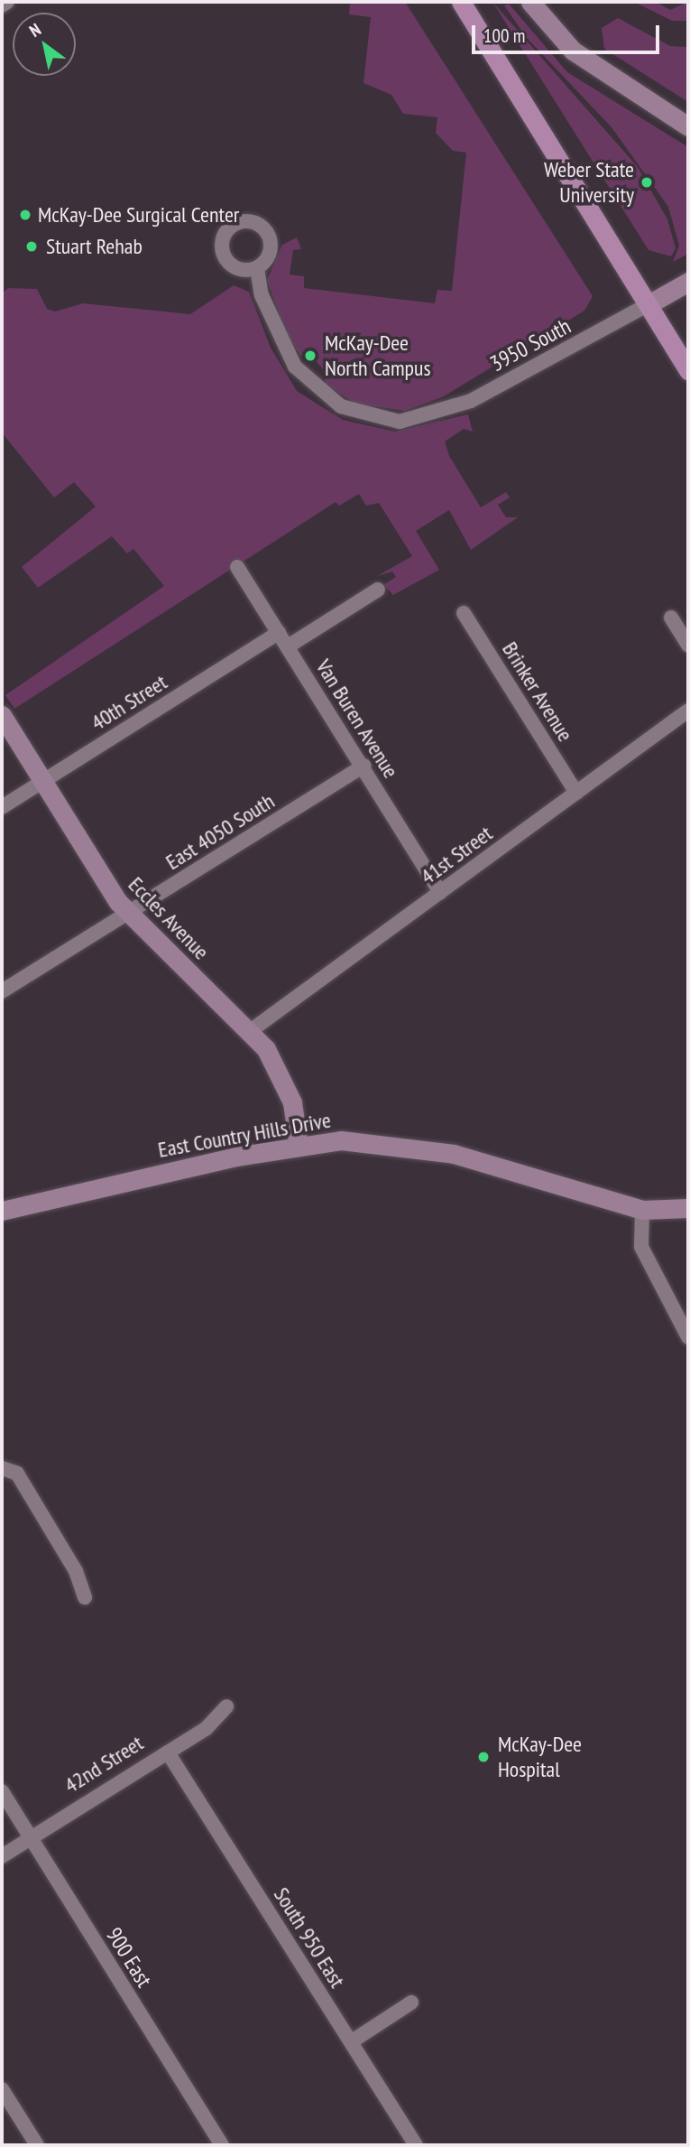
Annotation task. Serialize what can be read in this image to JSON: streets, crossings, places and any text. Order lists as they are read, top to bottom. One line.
{"streets":{"street":["3950 South","Brinker Avenue","40th Street","Van Buren Avenue","East 4050 South","41st Street","Eccles Avenue","East Country Hills Drive","42nd Street","South 950 East","900 East"]},"crossings":[["Brinker Avenue","41st Street"],["40th Street","Van Buren Avenue"],["40th Street","Eccles Avenue"],["Van Buren Avenue","East 4050 South"],["Van Buren Avenue","41st Street"],["East 4050 South","Eccles Avenue"],["41st Street","Eccles Avenue"],["Eccles Avenue","East Country Hills Drive"],["42nd Street","South 950 East"],["42nd Street","900 East"]],"places":["Weber State University","McKay-Dee Surgical Center","Stuart Rehab","McKay-Dee North Campus","McKay-Dee Hospital"],"scale_bar":"100 m","north":"top left"}
